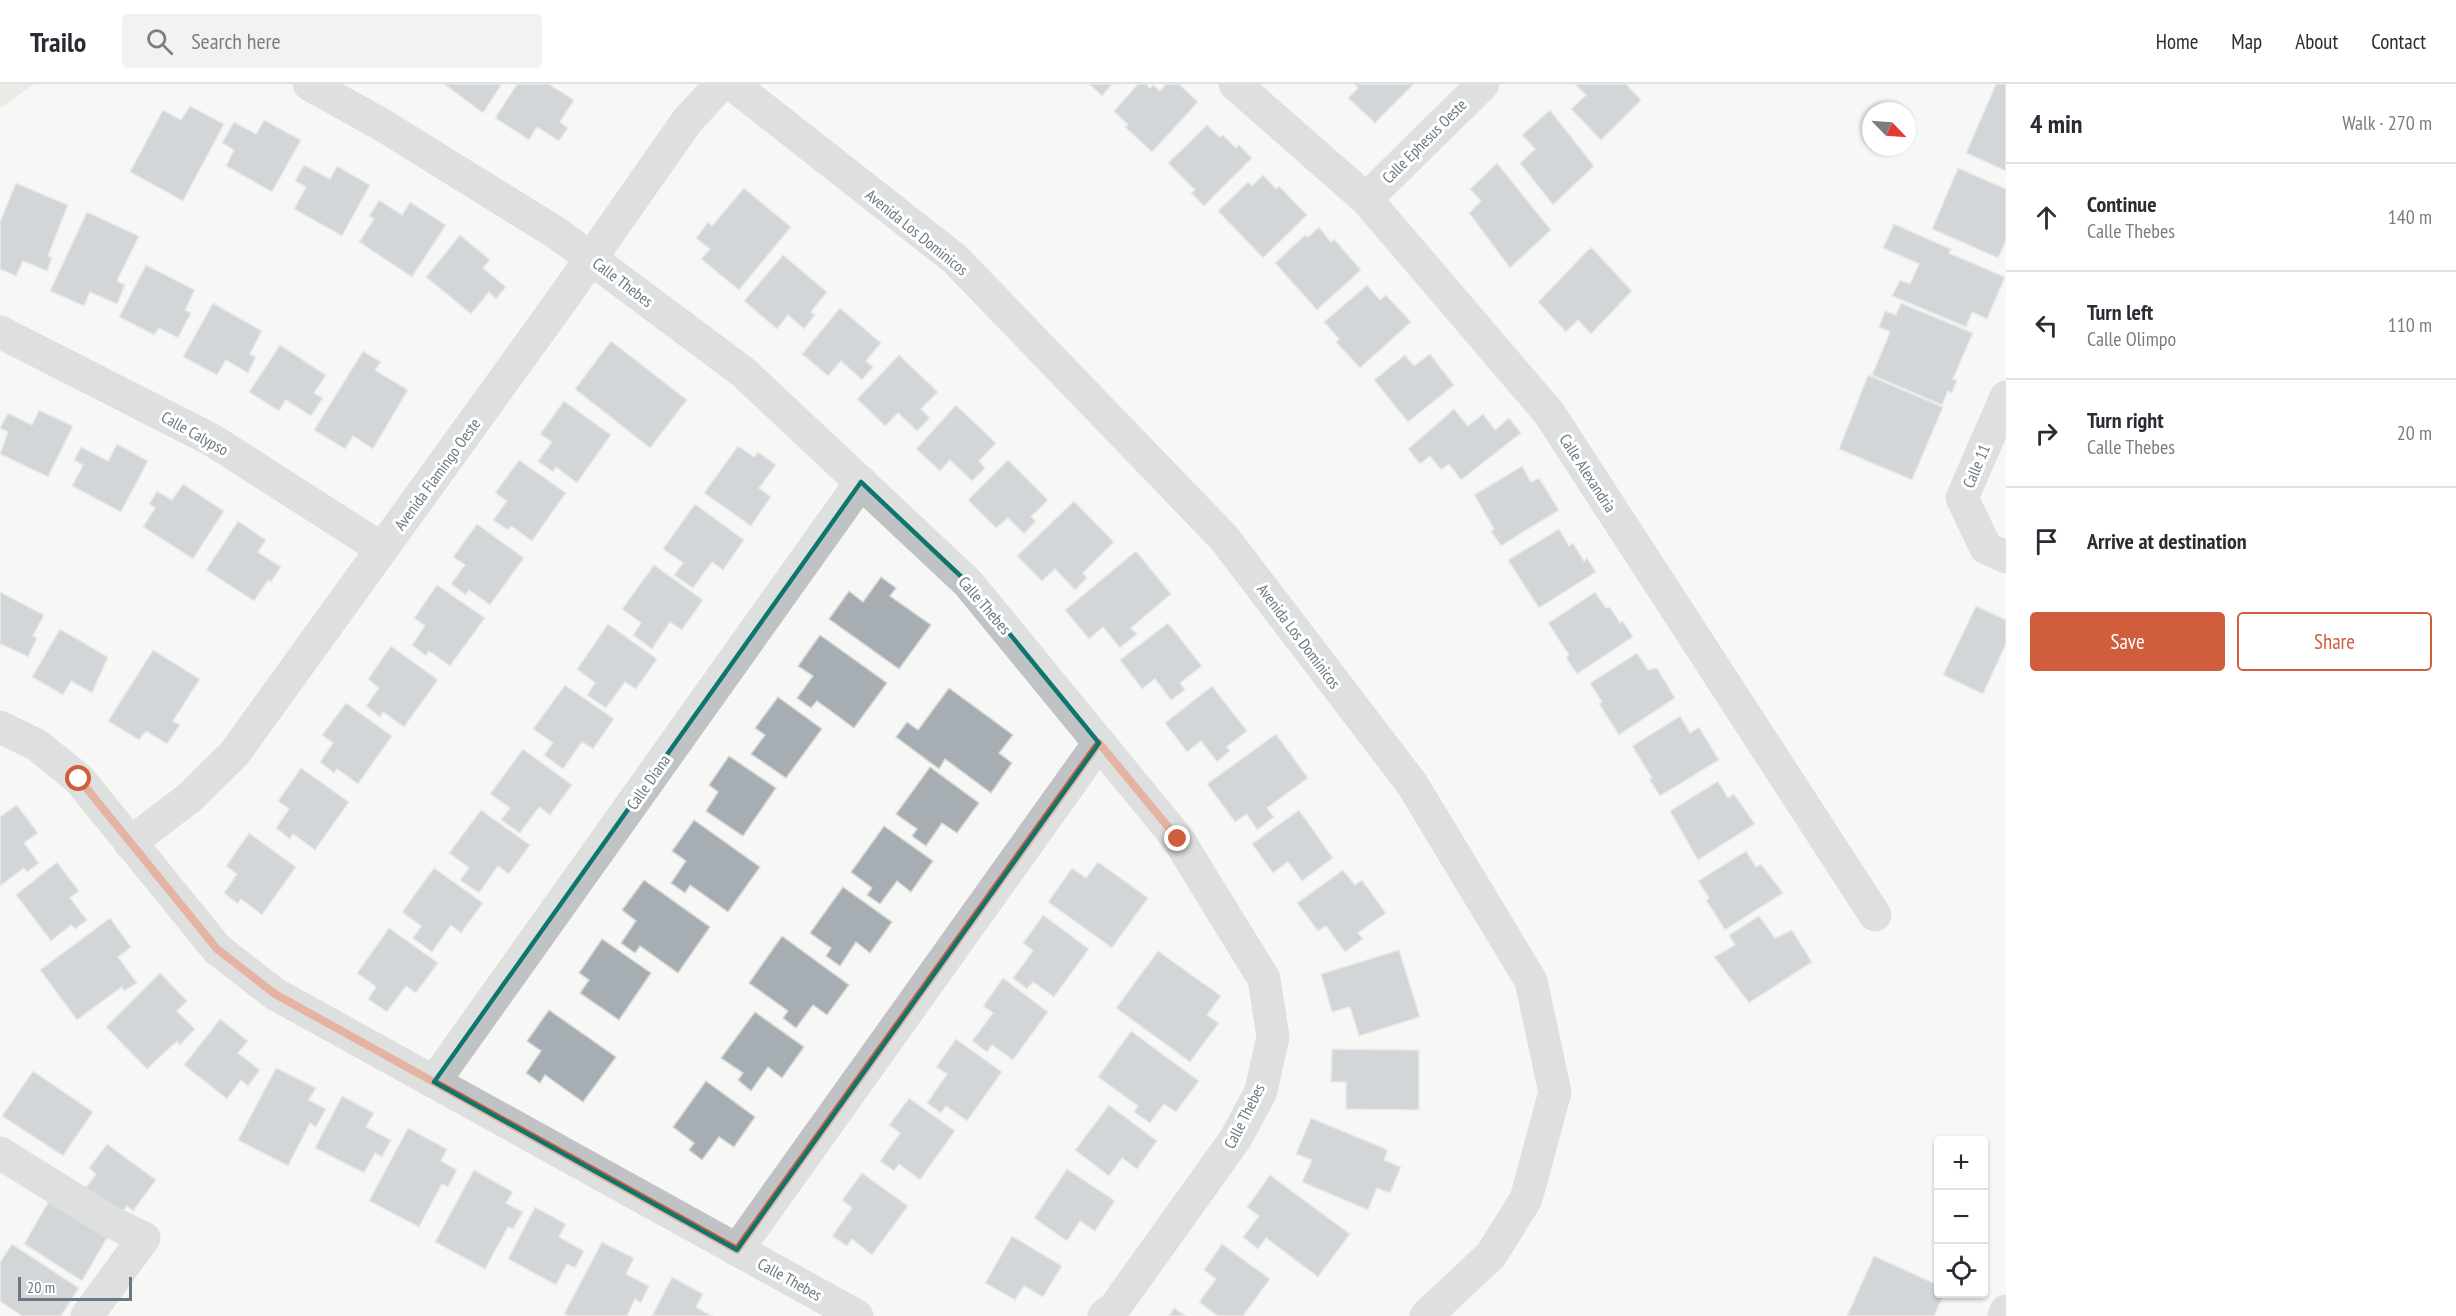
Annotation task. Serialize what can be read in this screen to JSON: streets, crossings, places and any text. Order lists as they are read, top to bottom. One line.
{"streets":{"street":["Calle Ephesus Oeste","Avenida Los Dominicos","Calle Thebes","Calle Calypso","Calle 11","Calle Alexandria","Avenida Flamingo Oeste","Calle Diana"]},"crossings":[["Calle Ephesus Oeste","Calle Alexandria"],["Calle Thebes","Avenida Flamingo Oeste"],["Calle Thebes","Calle Diana"],["Calle Calypso","Avenida Flamingo Oeste"]],"scale_bar":"20 m","north":"bottom right","page":{"header":"Trailo","search":"Search here","nav":["Home","Map","About","Contact"],"heading":["4 min","Walk · 270 m"],"list":[["Continue","Calle Thebes","140 m"],["Turn left","Calle Olimpo","110 m"],["Turn right","Calle Thebes","20 m"],"Arrive at destination"],"buttons":["Save","Share"],"map_buttons":["+","−"],"scale":"20 m"}}
